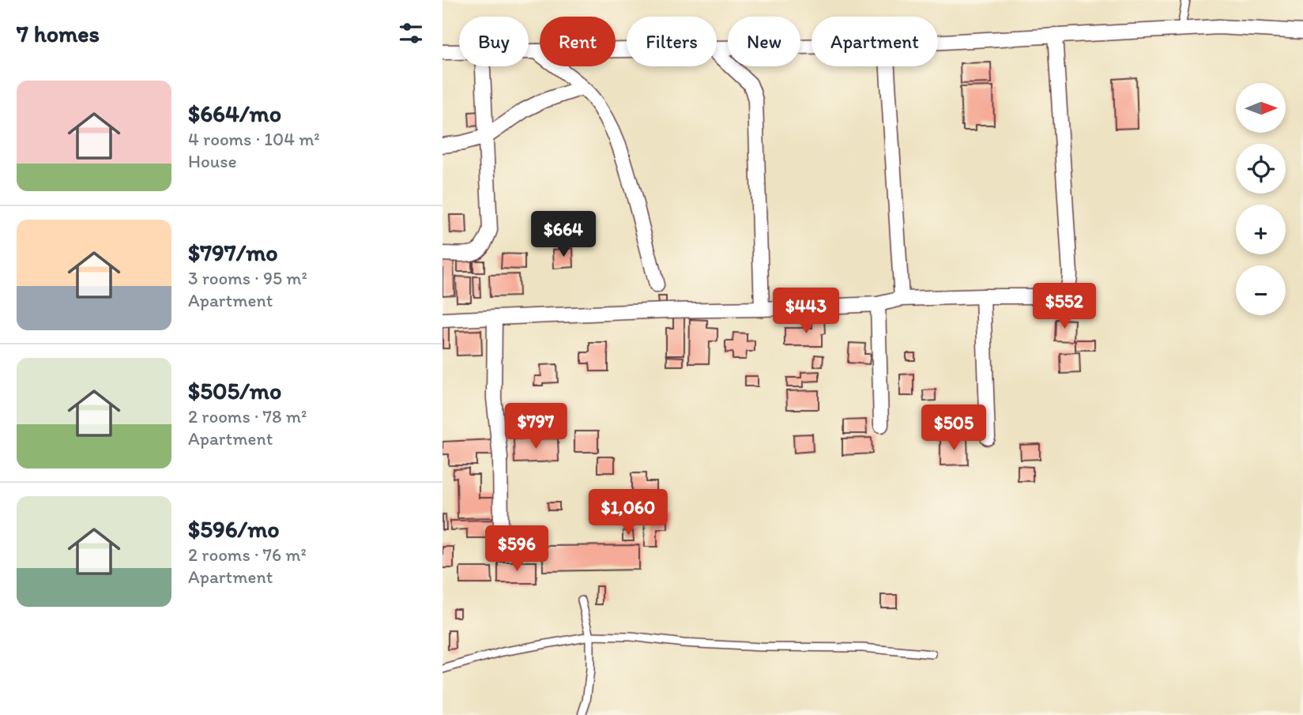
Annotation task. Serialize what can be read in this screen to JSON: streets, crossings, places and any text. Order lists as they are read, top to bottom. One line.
{"north":"right","page":{"heading":"7 homes","chip":["Buy","Rent","Filters","New","Apartment"],"list":[{"name":"$664/mo","note":"4 rooms · 104 m² · House"},{"name":"$797/mo","note":"3 rooms · 95 m² · Apartment"},{"name":"$505/mo","note":"2 rooms · 78 m² · Apartment"},{"name":"$596/mo","note":"2 rooms · 76 m² · Apartment"}],"map_buttons":["+","−"],"price":["$664","$552","$443","$797","$505","$1,060","$596"]}}
